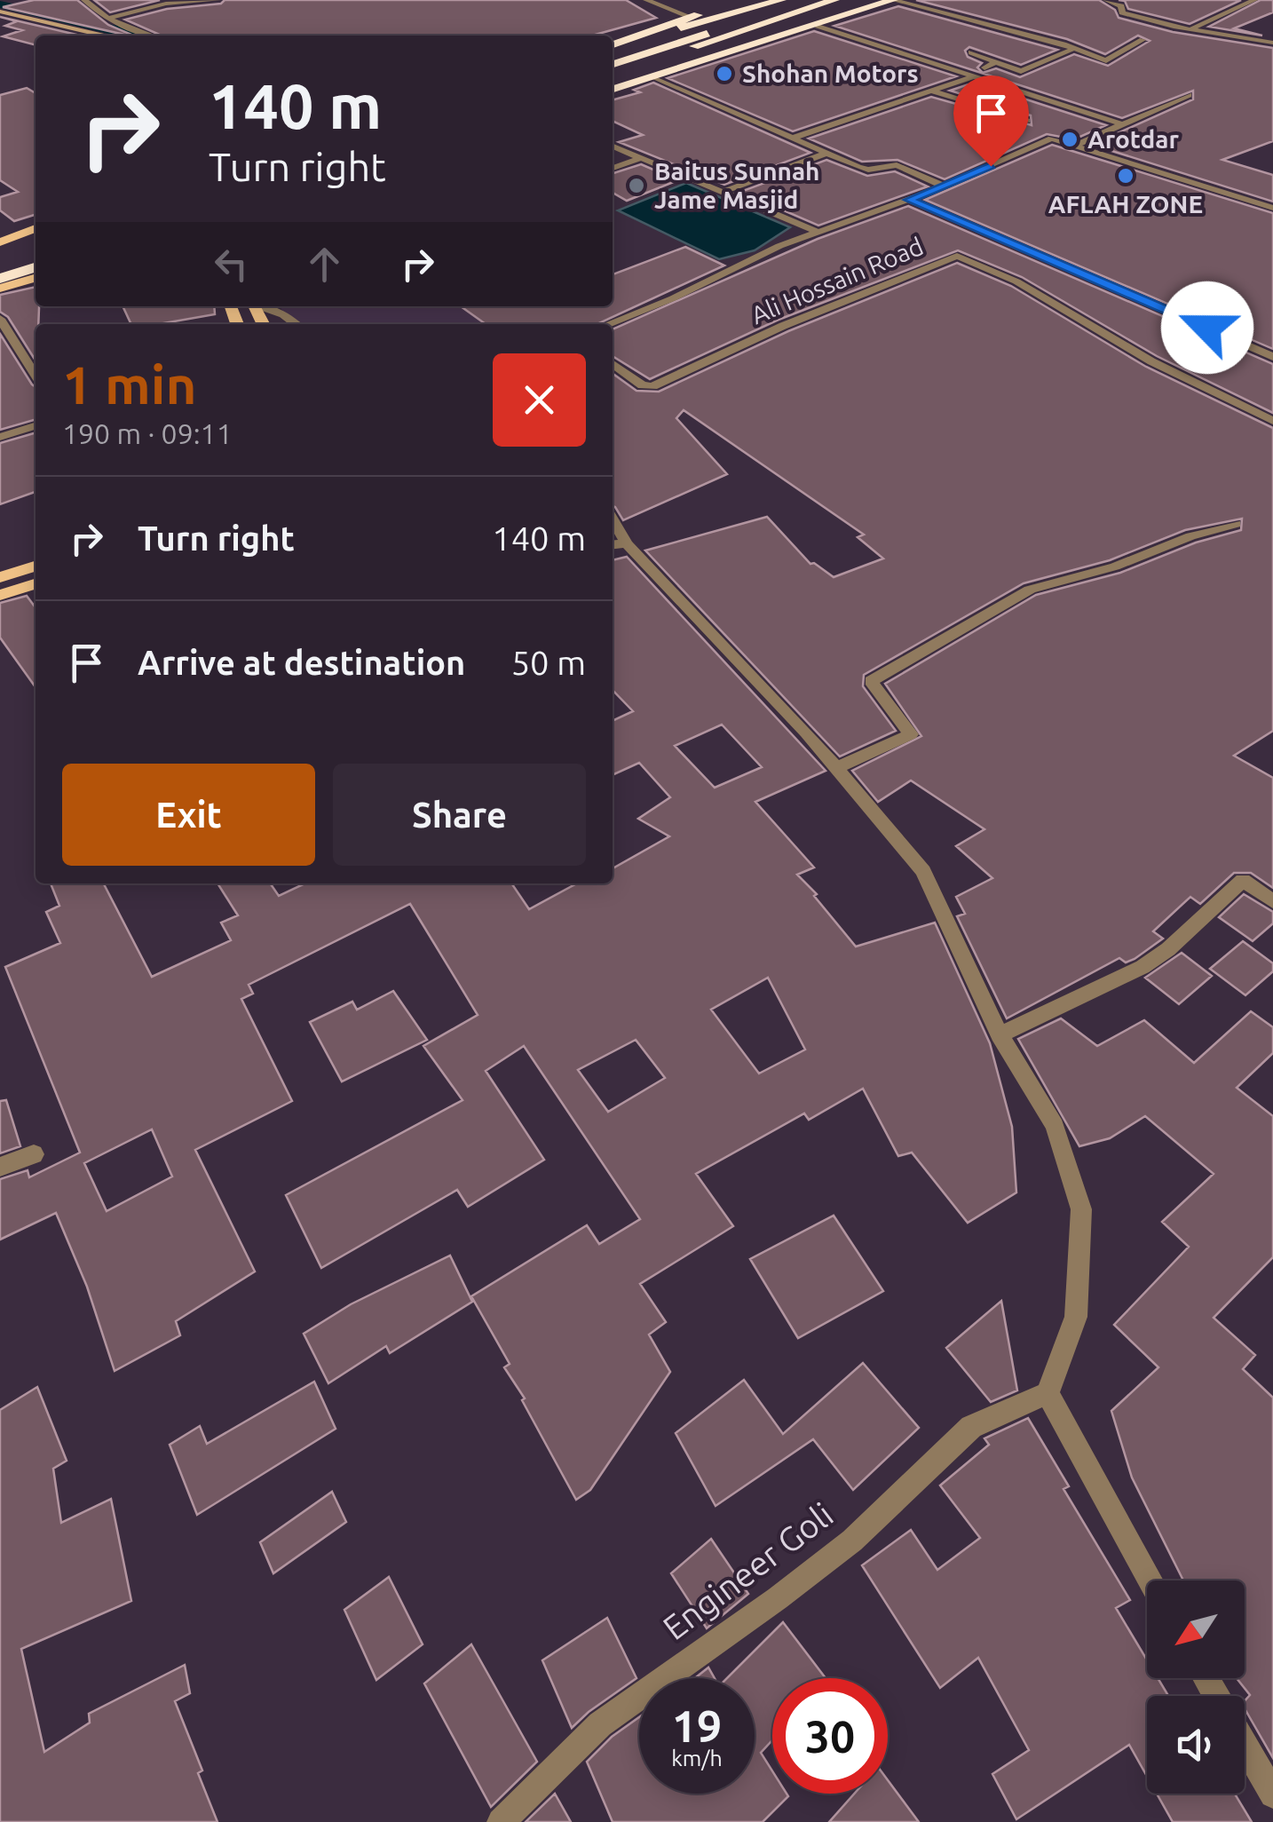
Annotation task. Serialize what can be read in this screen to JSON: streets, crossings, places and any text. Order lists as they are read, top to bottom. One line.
{"streets":{"street":["Ali Hossain Road","Engineer Goli"]},"places":["Shohan Motors","Arotdar","AFLAH ZONE","Baitus Sunnah Jame Masjid"],"north":"bottom left","page":{"turn":["140 m","Turn right"],"heading":["1 min","190 m · 09:11"],"list":[{"name":"Turn right","value":"140 m"},{"name":"Arrive at destination","value":"50 m"}],"buttons":["Exit","Share"],"speed":"19 km/h","limit":"30"}}
